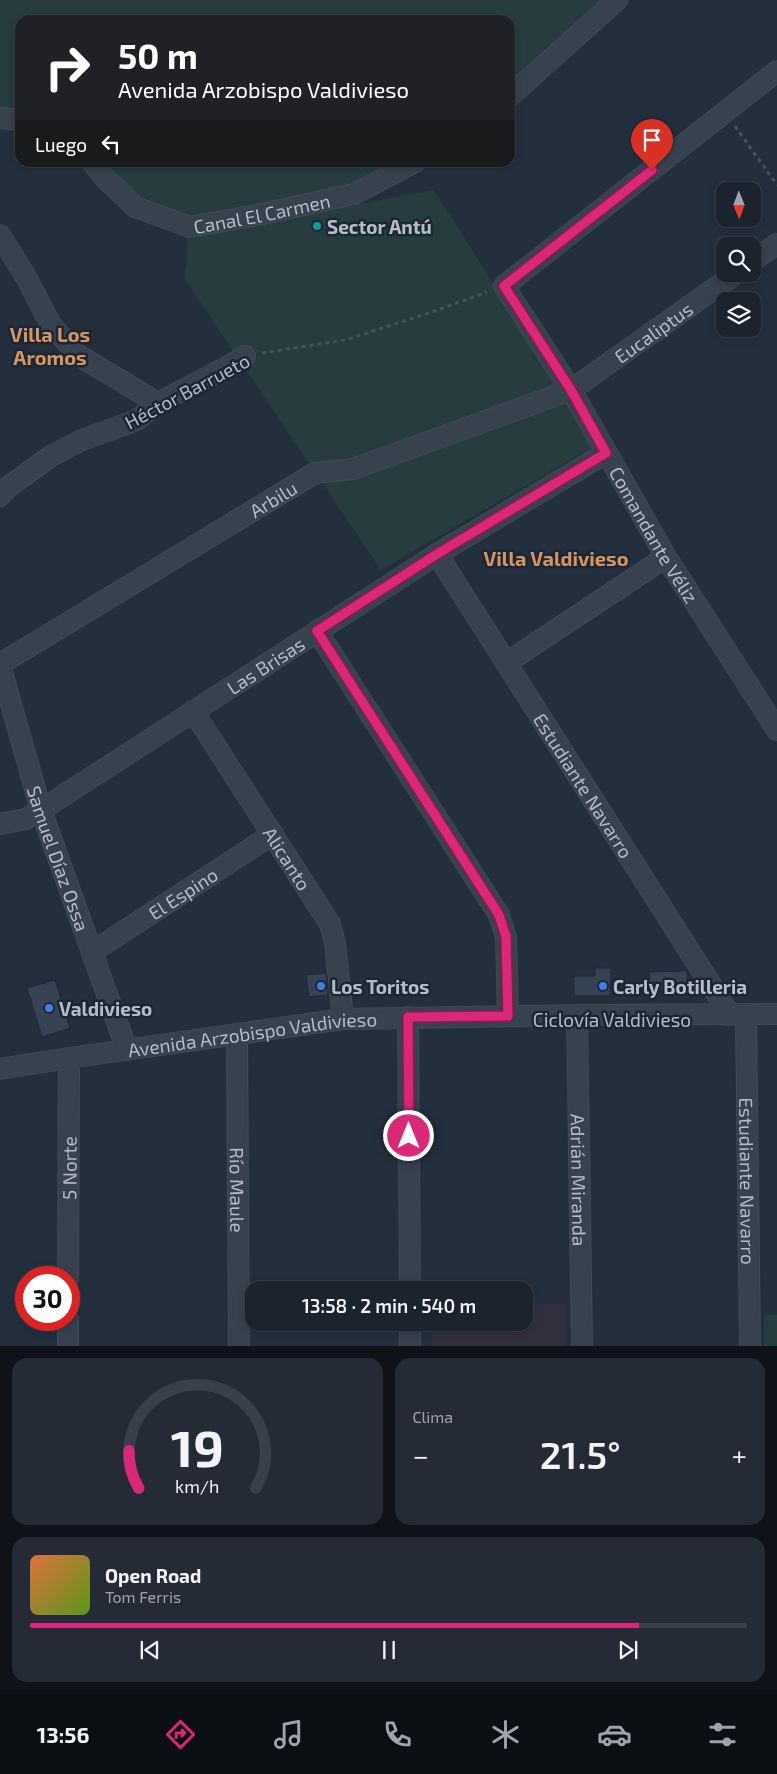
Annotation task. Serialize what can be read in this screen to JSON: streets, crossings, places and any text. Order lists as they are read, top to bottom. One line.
{"streets":{"street":["Canal El Carmen","Eucaliptus","Héctor Barrueto","Arbilu","Comandante Véliz","Las Brisas","Estudiante Navarro","Alicanto","Samuel Díaz Ossa","El Espino","Avenida Arzobispo Valdivieso","5 Norte","Adrián Miranda","Río Maule"]},"crossings":[["Eucaliptus","Arbilu"],["Eucaliptus","Comandante Véliz"],["Héctor Barrueto","Comandante Véliz"],["Arbilu","Comandante Véliz"],["Arbilu","Samuel Díaz Ossa"],["Comandante Véliz","Las Brisas"],["Las Brisas","Estudiante Navarro"],["Las Brisas","Alicanto"],["Las Brisas","Samuel Díaz Ossa"],["Estudiante Navarro","Avenida Arzobispo Valdivieso"],["Alicanto","El Espino"],["Alicanto","Avenida Arzobispo Valdivieso"],["Samuel Díaz Ossa","El Espino"],["Samuel Díaz Ossa","Avenida Arzobispo Valdivieso"],["Avenida Arzobispo Valdivieso","5 Norte"],["Avenida Arzobispo Valdivieso","Adrián Miranda"],["Avenida Arzobispo Valdivieso","Río Maule"]],"districts":["Villa Los Aromos","Villa Valdivieso"],"places":["Sector Antú","Los Toritos","Carly Botilleria","Valdivieso"],"north":"bottom","page":{"turn":["50 m","Avenida Arzobispo Valdivieso"],"then":"Luego","limit":"30","trip":"13:58 · 2 min · 540 m","tile":"Clima","heat":["−","21.5°","+"],"song":["Open Road","Tom Ferris"],"tabs":"13:56","gauge":["19","km/h"]}}
